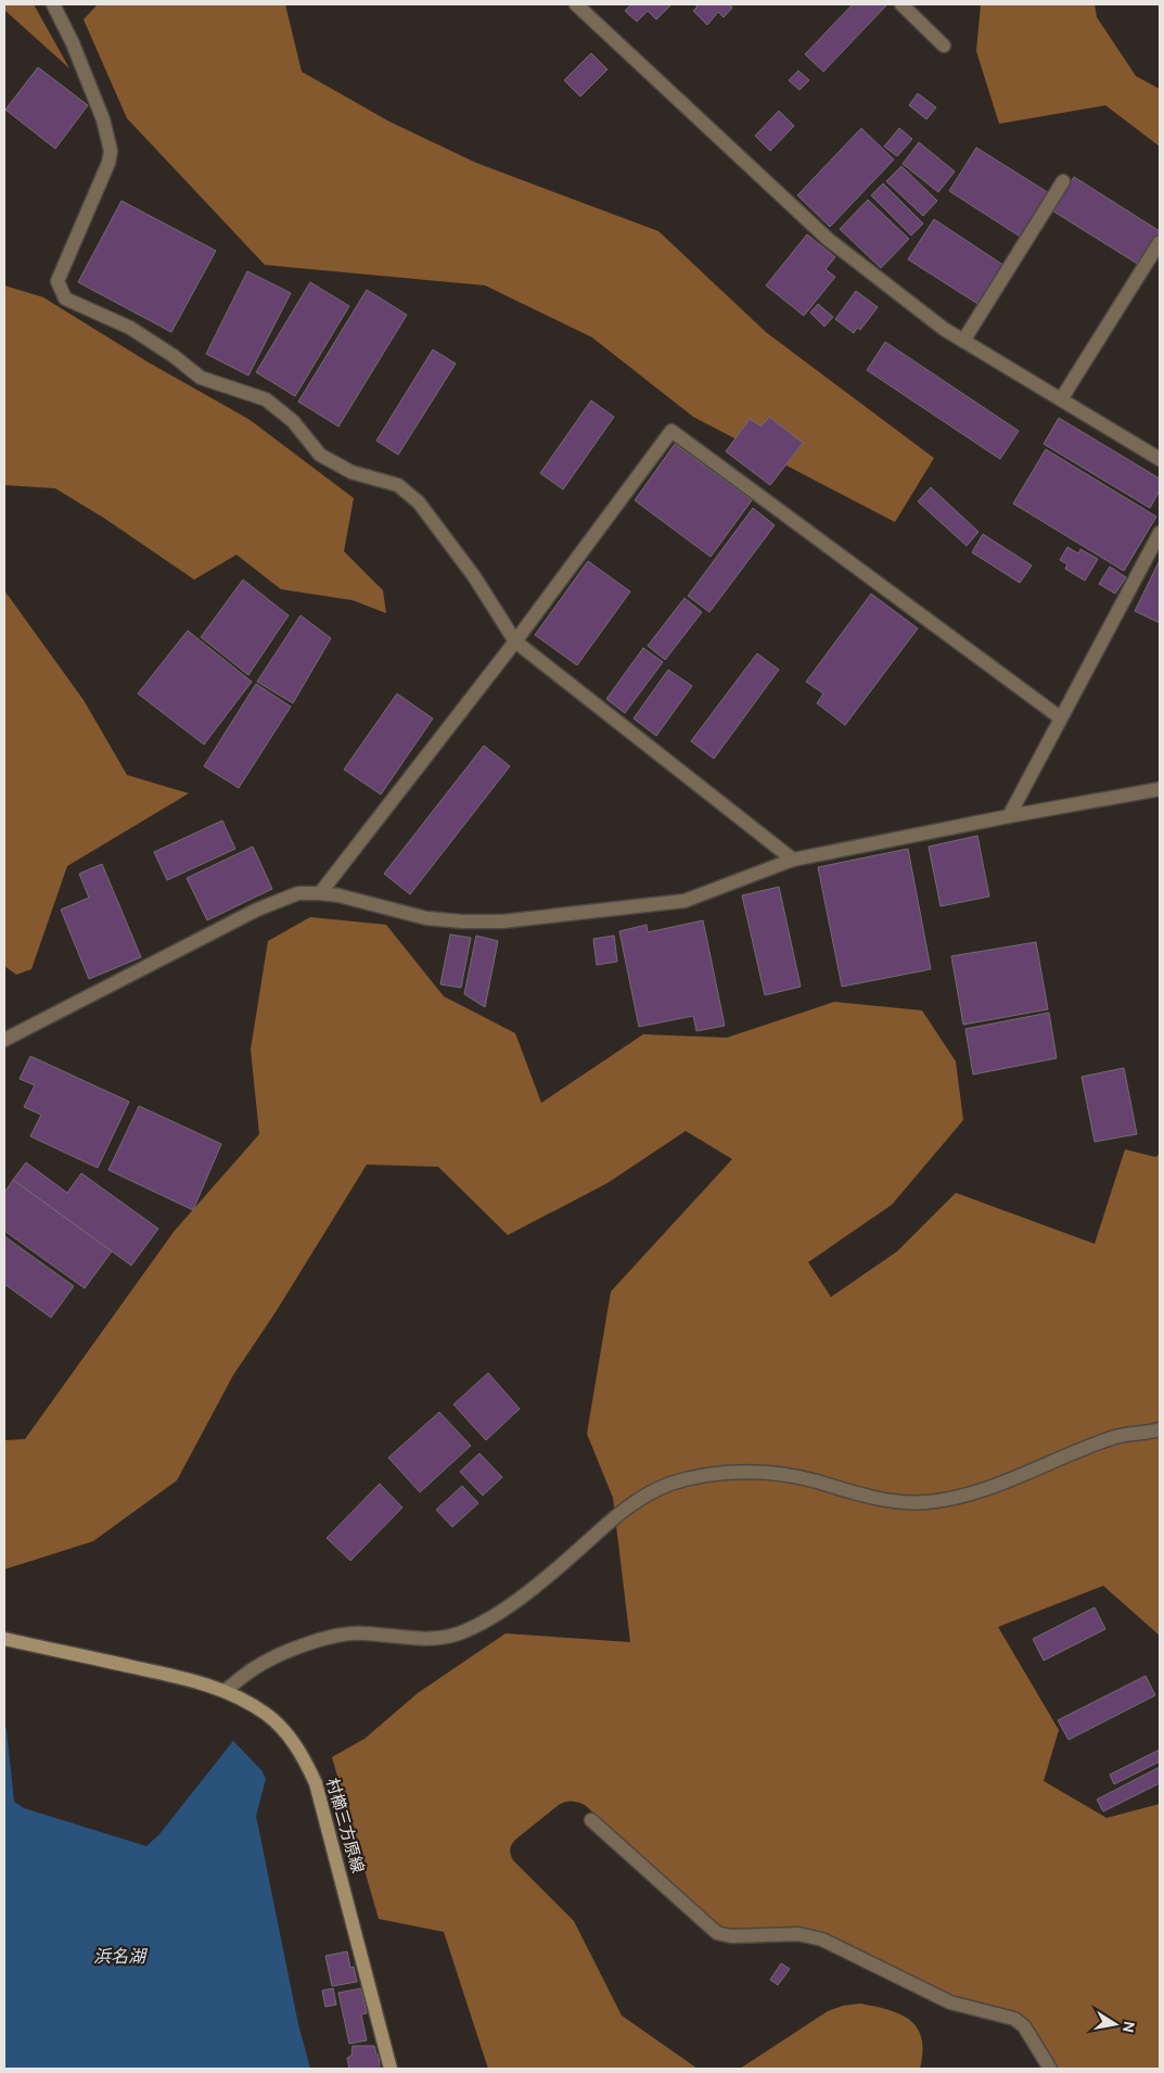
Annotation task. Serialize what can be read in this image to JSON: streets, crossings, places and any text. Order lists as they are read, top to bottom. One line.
{"streets":{"main road":["村櫛三方原線"]},"water":["浜名湖"],"north":"right"}
